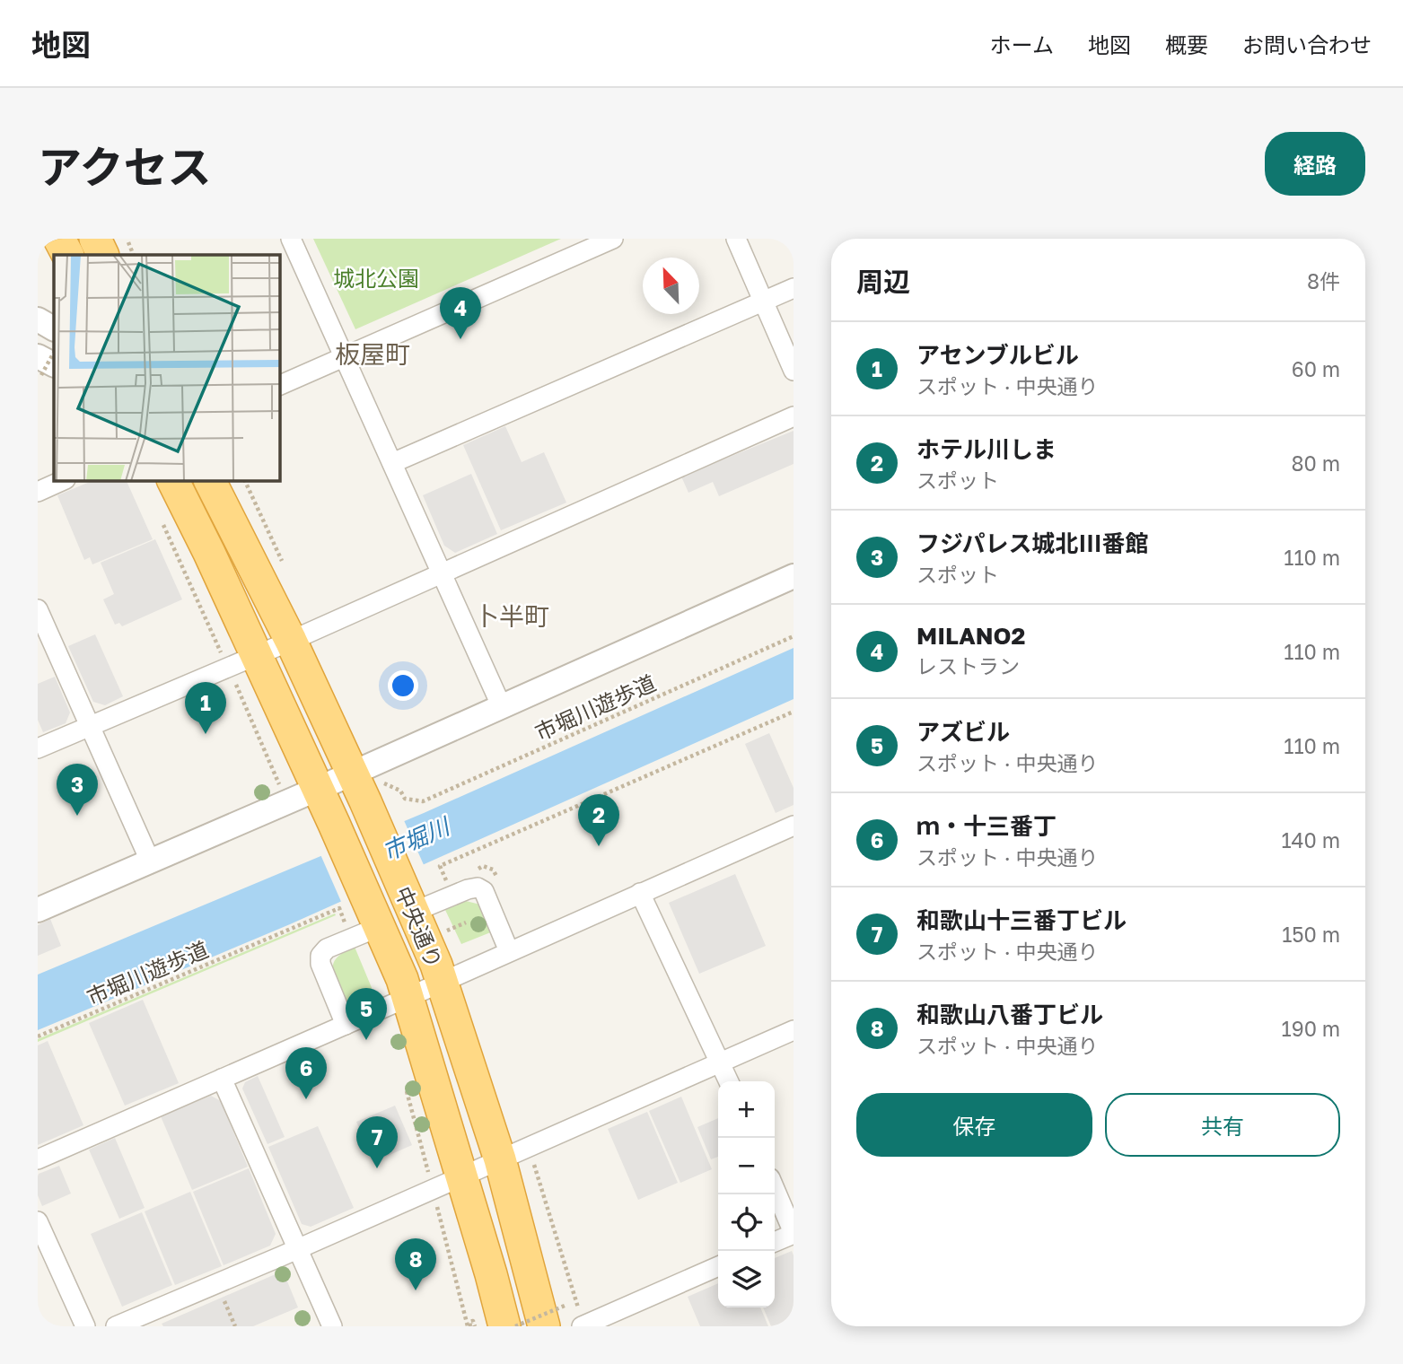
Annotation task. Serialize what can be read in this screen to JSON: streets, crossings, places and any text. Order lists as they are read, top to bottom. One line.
{"streets":{"highway":["中央通り"],"path":["市堀川遊歩道"]},"crossings":[["市堀川遊歩道","中央通り"]],"districts":["板屋町","卜半町"],"water":["市堀川"],"parks":["城北公園"],"north":"top left","page":{"header":"地図","nav":["ホーム","地図","概要","お問い合わせ"],"title":"アクセス","buttons":["経路",["保存","共有"]],"heading":["周辺","8件"],"pins":["4","1","3","2","5","6","7","8"],"list":[{"mark":"1","name":"アセンブルビル","note":"スポット · 中央通り","value":"60 m"},{"mark":"2","name":"ホテル川しま","note":"スポット","value":"80 m"},{"mark":"3","name":"フジパレス城北Ⅲ番館","note":"スポット","value":"110 m"},{"mark":"4","name":"MILANO2","note":"レストラン","value":"110 m"},{"mark":"5","name":"アズビル","note":"スポット · 中央通り","value":"110 m"},{"mark":"6","name":"ｍ・十三番丁","note":"スポット · 中央通り","value":"140 m"},{"mark":"7","name":"和歌山十三番丁ビル","note":"スポット · 中央通り","value":"150 m"},{"mark":"8","name":"和歌山八番丁ビル","note":"スポット · 中央通り","value":"190 m"}],"map_buttons":["+","−"]}}
